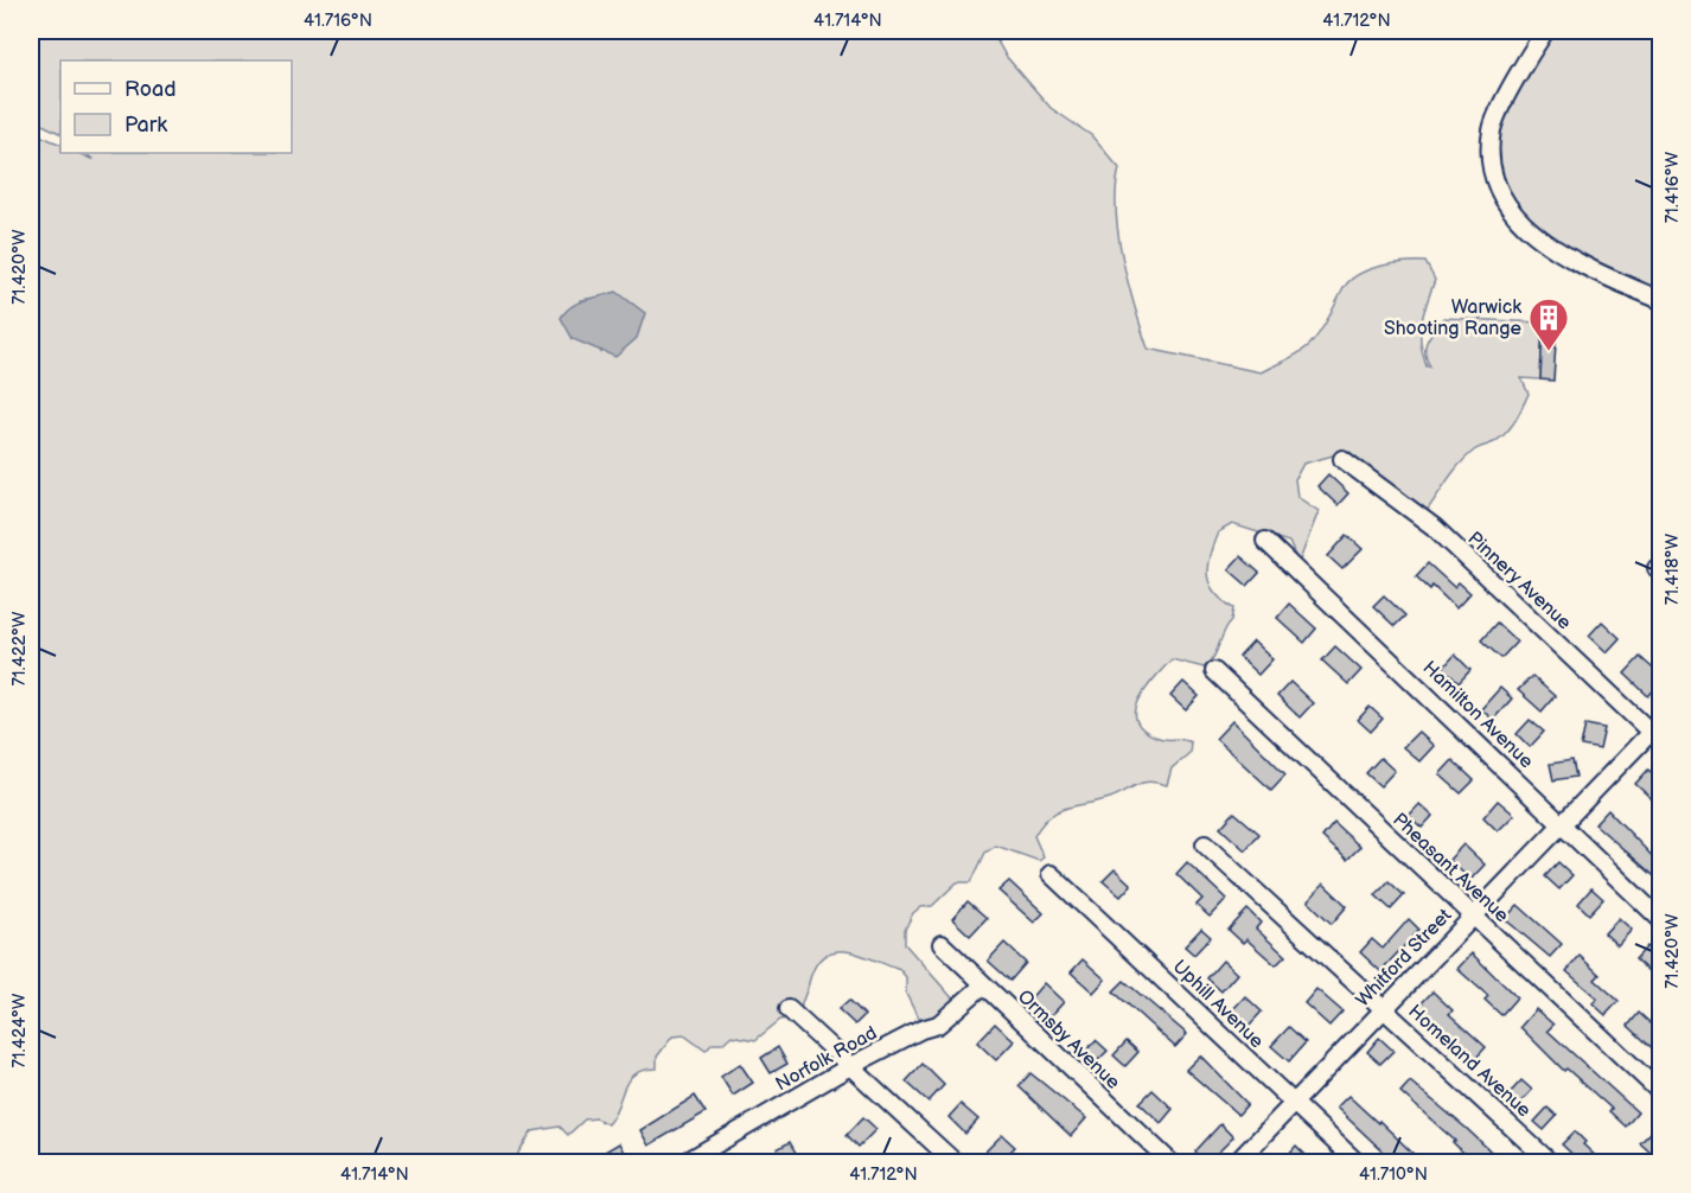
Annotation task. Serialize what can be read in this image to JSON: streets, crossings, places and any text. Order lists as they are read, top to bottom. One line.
{"streets":{"street":["Pinnery Avenue","Hamilton Avenue","Pheasant Avenue","Whitford Street","Uphill Avenue","Ormsby Avenue","Norfolk Road","Homeland Avenue"]},"crossings":[["Pinnery Avenue","Whitford Street"],["Hamilton Avenue","Whitford Street"],["Pheasant Avenue","Whitford Street"],["Whitford Street","Uphill Avenue"],["Whitford Street","Homeland Avenue"],["Ormsby Avenue","Norfolk Road"]],"places":{"building":["Warwick Shooting Range"]},"legend":["Road","Park"],"coordinates":["41.716°N","41.714°N","41.712°N","71.416°W","71.420°W","71.418°W","71.422°W","71.424°W","41.710°N"]}
